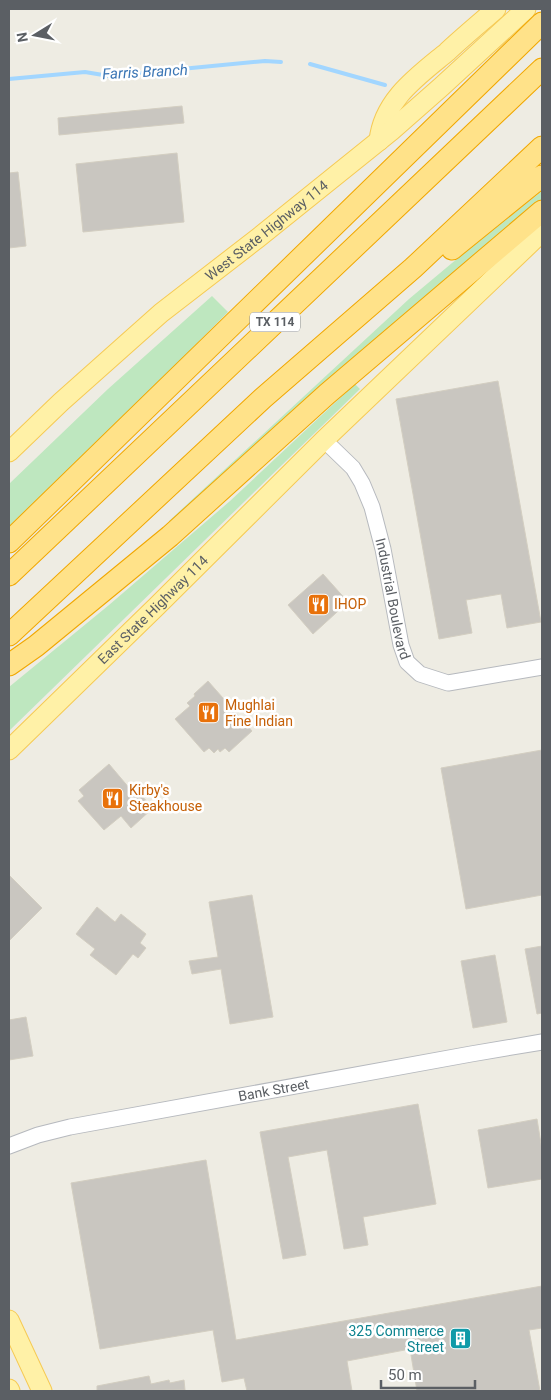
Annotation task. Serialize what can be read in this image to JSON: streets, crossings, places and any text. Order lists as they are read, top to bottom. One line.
{"streets":{"highway":["TX 114"],"main road":["West State Highway 114","East State Highway 114"],"street":["Industrial Boulevard","Bank Street"]},"crossings":[["Industrial Boulevard","East State Highway 114"]],"water":["Farris Branch"],"places":{"restaurant":["IHOP","Mughlai Fine Indian","Kirby's Steakhouse"],"building":["325 Commerce Street"]},"scale_bar":"50 m","north":"left"}
